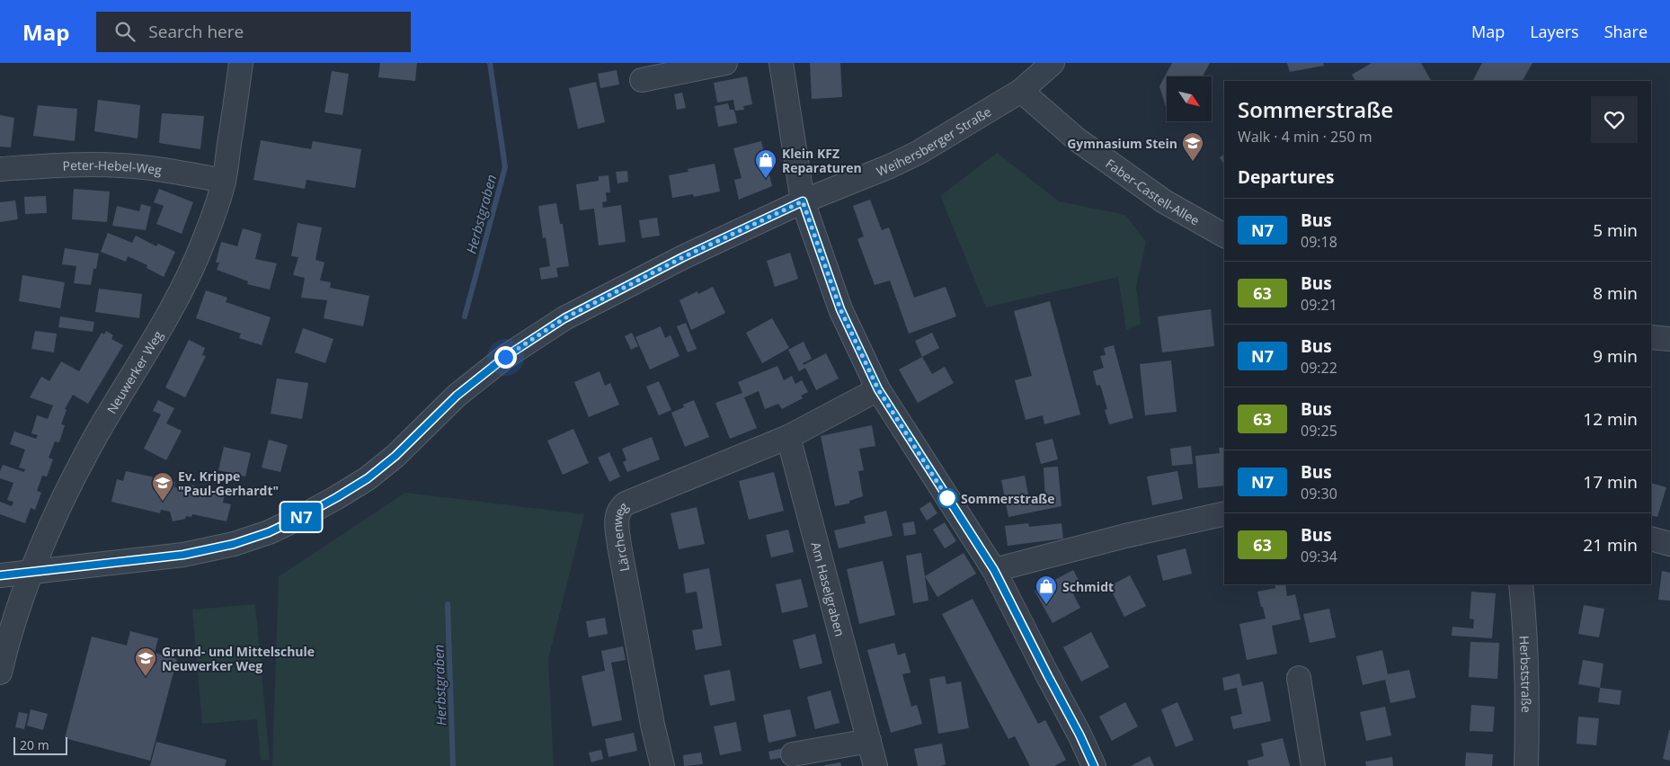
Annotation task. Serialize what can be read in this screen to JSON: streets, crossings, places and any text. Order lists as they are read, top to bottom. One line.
{"streets":{"street":["Weihersberger Straße","Peter-Hebel-Weg","Faber-Castell-Allee","Neuwerker Weg","Lärchenweg","Am Haselgraben","Herbststraße"]},"crossings":[["Weihersberger Straße","Faber-Castell-Allee"],["Weihersberger Straße","Neuwerker Weg"],["Peter-Hebel-Weg","Neuwerker Weg"],["Lärchenweg","Am Haselgraben"]],"water":["Herbstgraben"],"places":{"school or university":["Gymnasium Stein","Ev. Krippe \"Paul-Gerhardt\"","Grund- und Mittelschule Neuwerker Weg"],"shop":["Klein KFZ Reparaturen","Schmidt"],"other":["Sommerstraße"]},"lines":["bus line N7"],"scale_bar":"20 m","north":"bottom right","page":{"header":"Map","search":"Search here","nav":["Map","Layers","Share"],"on_map":"N7","heading":[["Sommerstraße","Walk · 4 min · 250 m"],"Departures"],"list":[{"mark":"N7","name":"Bus","note":"09:18","value":"5 min"},{"mark":"63","name":"Bus","note":"09:21","value":"8 min"},{"mark":"N7","name":"Bus","note":"09:22","value":"9 min"},{"mark":"63","name":"Bus","note":"09:25","value":"12 min"},{"mark":"N7","name":"Bus","note":"09:30","value":"17 min"},{"mark":"63","name":"Bus","note":"09:34","value":"21 min"}],"scale":"20 m"}}
